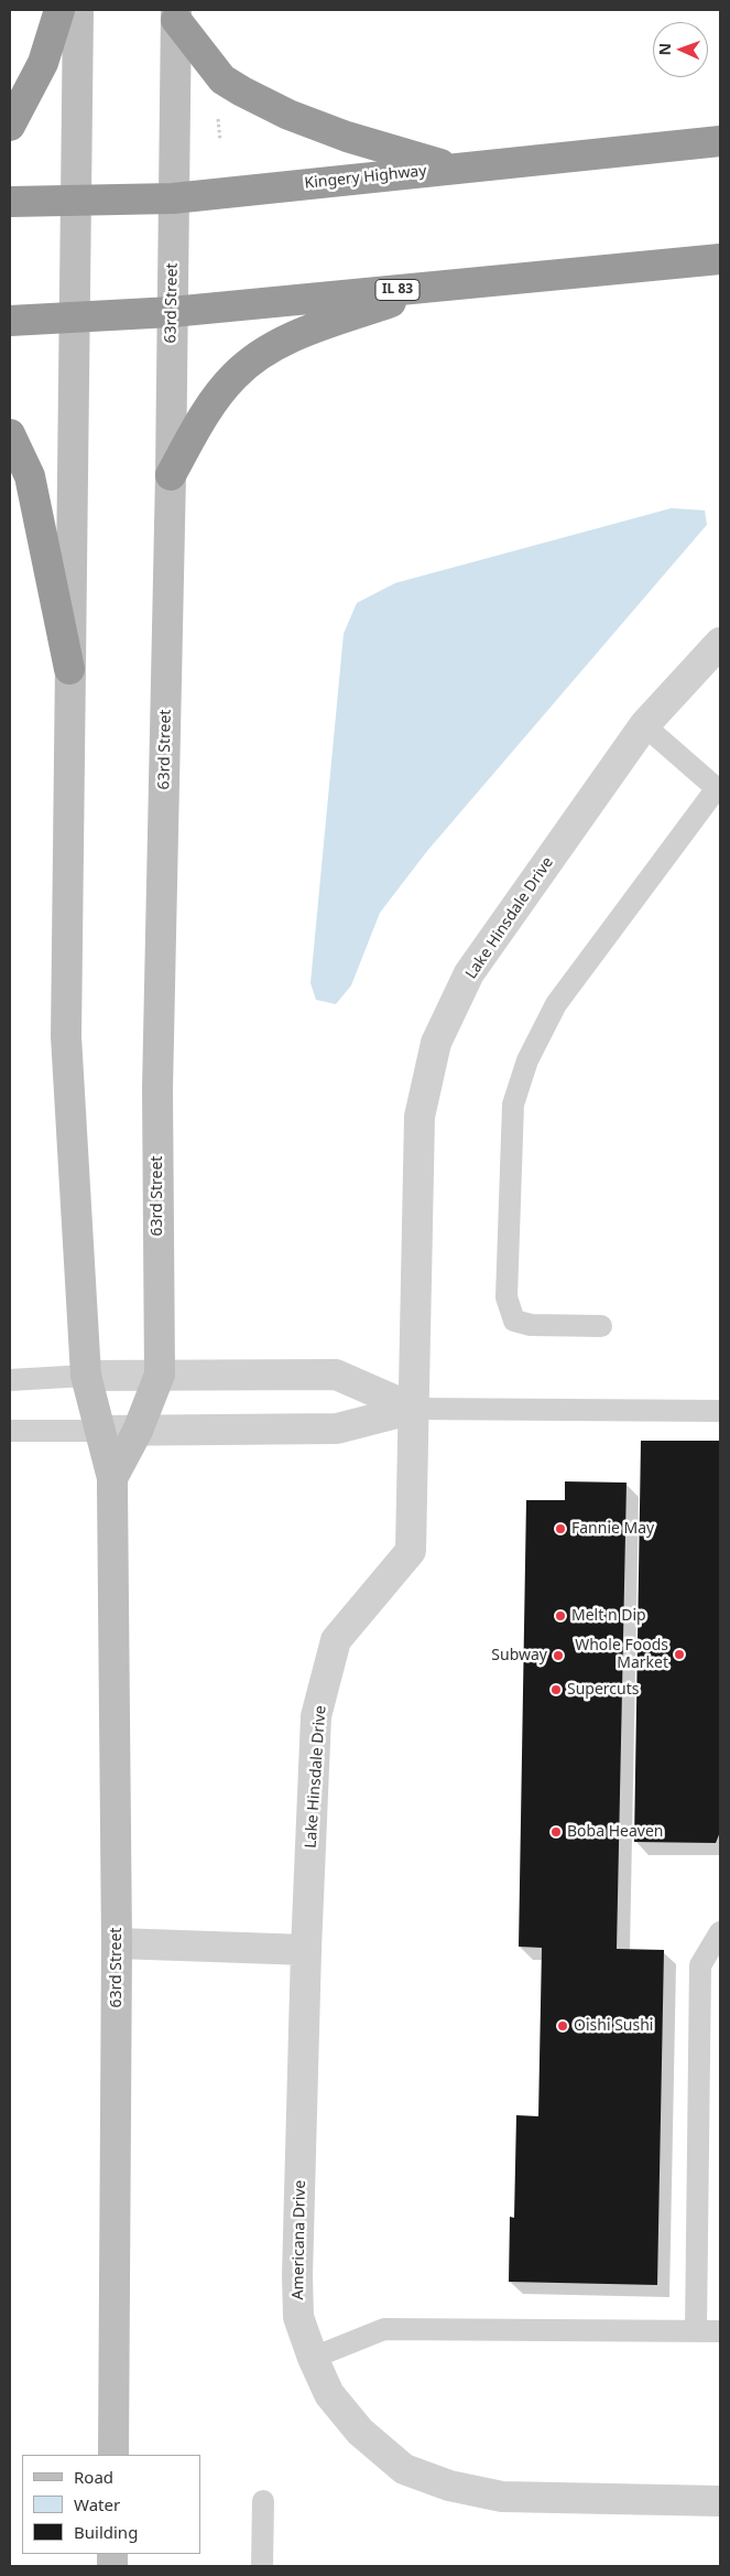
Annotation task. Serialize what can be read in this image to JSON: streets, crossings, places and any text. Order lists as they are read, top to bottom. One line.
{"streets":{"highway":["Kingery Highway","IL 83"],"main road":["63rd Street"],"street":["Lake Hinsdale Drive","Americana Drive"]},"crossings":[["Kingery Highway","63rd Street"],["IL 83","63rd Street"],["Lake Hinsdale Drive","Americana Drive"]],"places":["Fannie May","Melt n Dip","Whole Foods Market","Subway","Supercuts","Boba Heaven","Oishi Sushi"],"legend":["Road","Water","Building"],"north":"left"}
